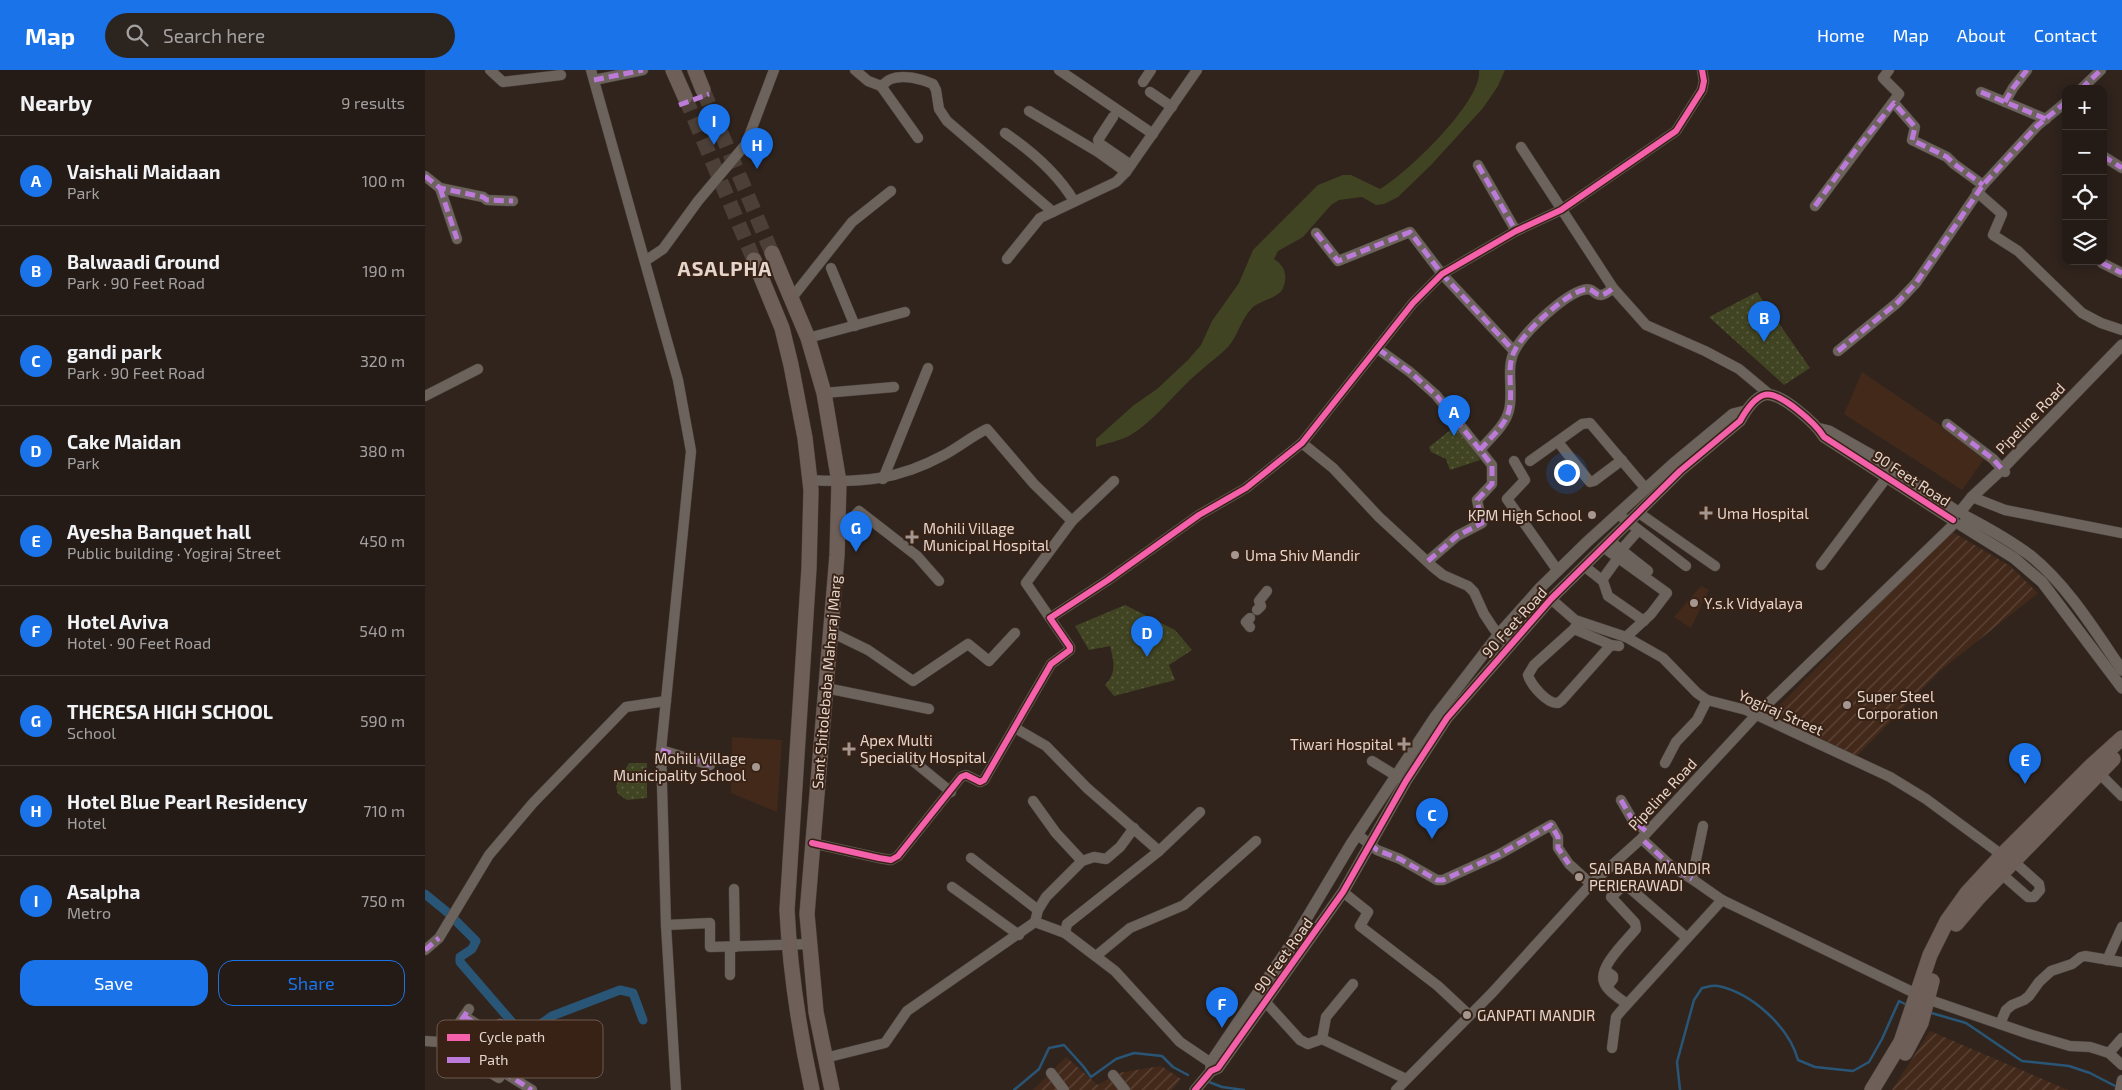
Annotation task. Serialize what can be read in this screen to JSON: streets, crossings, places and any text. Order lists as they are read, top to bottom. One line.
{"streets":{"main road":["Sant Shitolebaba Maharaj Marg"],"street":["Pipeline Road","90 Feet Road","Yogiraj Street"]},"crossings":[["Pipeline Road","90 Feet Road"],["Pipeline Road","Yogiraj Street"],["90 Feet Road","Yogiraj Street"]],"districts":["ASALPHA"],"places":{"health":["Uma Hospital","Mohili Village Municipal Hospital","Tiwari Hospital","Apex Multi Speciality Hospital"],"other":["KPM High School","Uma Shiv Mandir","Y.s.k Vidyalaya","Super Steel Corporation","Mohili Village Municipality School","SAI BABA MANDIR PERIERAWADI","GANPATI MANDIR"]},"legend":["Cycle path","Path"],"page":{"header":"Map","search":"Search here","nav":["Home","Map","About","Contact"],"heading":["Nearby","9 results"],"map_buttons":["+","−"],"pins":["I","H","B","A","G","D","E","C","F"],"list":[{"mark":"A","name":"Vaishali Maidaan","note":"Park","value":"100 m"},{"mark":"B","name":"Balwaadi Ground","note":"Park · 90 Feet Road","value":"190 m"},{"mark":"C","name":"gandi park","note":"Park · 90 Feet Road","value":"320 m"},{"mark":"D","name":"Cake Maidan","note":"Park","value":"380 m"},{"mark":"E","name":"Ayesha Banquet hall","note":"Public building · Yogiraj Street","value":"450 m"},{"mark":"F","name":"Hotel Aviva","note":"Hotel · 90 Feet Road","value":"540 m"},{"mark":"G","name":"THERESA HIGH SCHOOL","note":"School","value":"590 m"},{"mark":"H","name":"Hotel Blue Pearl Residency","note":"Hotel","value":"710 m"},{"mark":"I","name":"Asalpha","note":"Metro","value":"750 m"}],"buttons":["Save","Share"]}}
